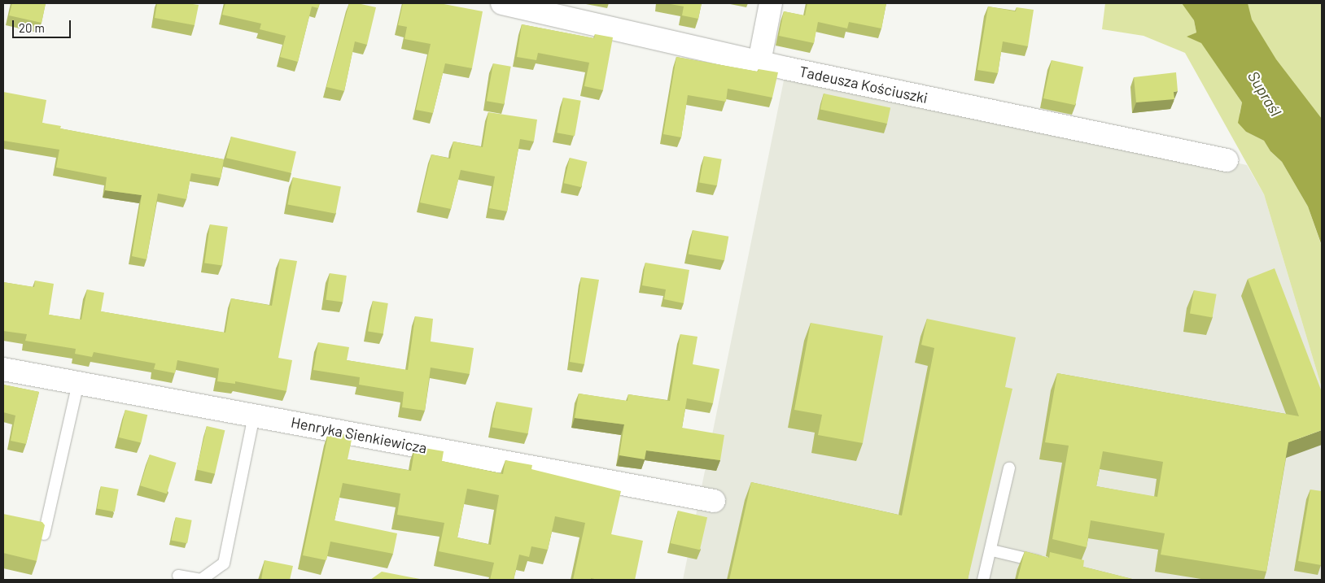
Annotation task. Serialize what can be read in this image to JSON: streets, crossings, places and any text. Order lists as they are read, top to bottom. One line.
{"streets":{"street":["Tadeusza Kościuszki","Henryka Sienkiewicza"]},"water":["Supraśl"],"scale_bar":"20 m"}
